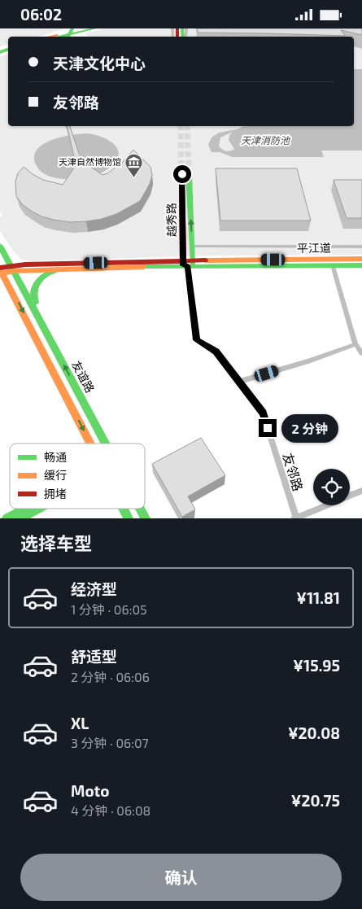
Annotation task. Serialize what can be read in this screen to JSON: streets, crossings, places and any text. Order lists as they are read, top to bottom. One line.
{"streets":{"main road":["越秀路","平江道","友谊路"],"street":["友邻路"]},"crossings":[["越秀路","平江道"],["越秀路","友邻路"],["平江道","友邻路"]],"water":["天津消防池"],"places":{"museum":["天津自然博物馆"]},"legend":["畅通","缓行","拥堵"],"page":{"status":"06:02","banner":["天津文化中心","友邻路"],"bubble":"2 分钟","heading":"选择车型","list":[{"name":"经济型","note":"1 分钟 · 06:05","value":"¥11.81"},{"name":"舒适型","note":"2 分钟 · 06:06","value":"¥15.95"},{"name":"XL","note":"3 分钟 · 06:07","value":"¥20.08"},{"name":"Moto","note":"4 分钟 · 06:08","value":"¥20.75"}],"buttons":"确认"}}
